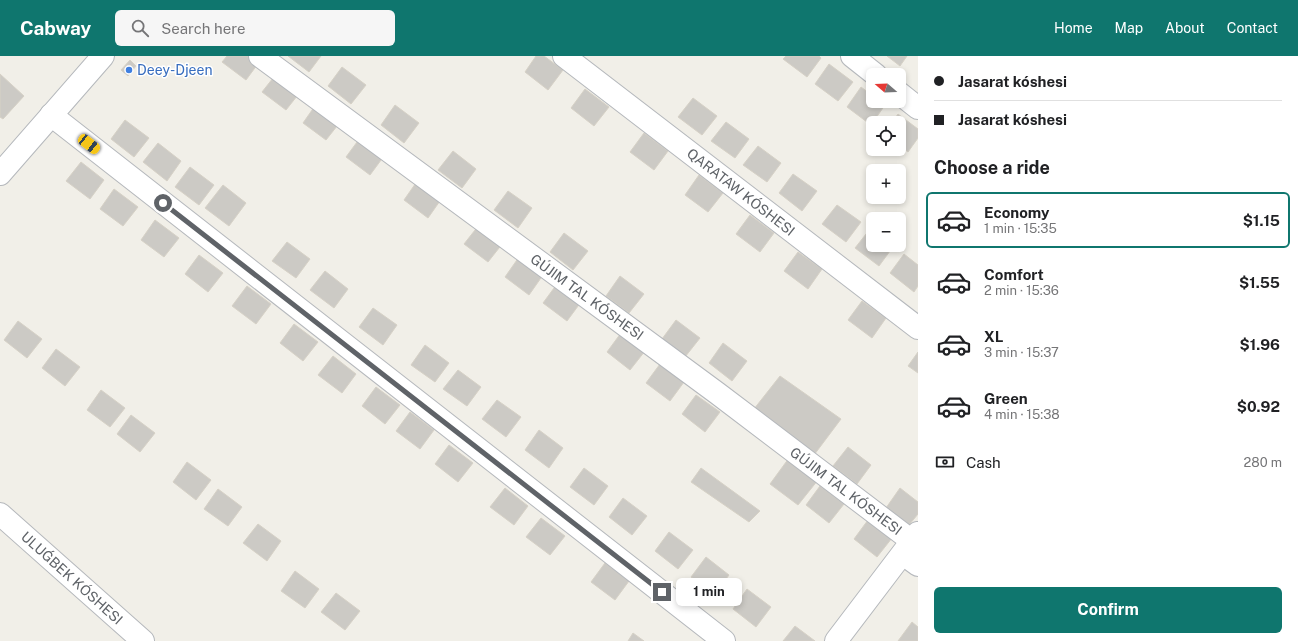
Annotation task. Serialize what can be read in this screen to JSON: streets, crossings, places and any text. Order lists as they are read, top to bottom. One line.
{"streets":{"street":["QARATAW KÓSHESI","GÚJIM TAL KÓSHESI","ULUǴBEK KÓSHESI"]},"places":["Deey-Djeen"],"north":"left","page":{"header":"Cabway","search":"Search here","nav":["Home","Map","About","Contact"],"banner":["Jasarat kóshesi","Jasarat kóshesi"],"map_buttons":["+","−"],"heading":"Choose a ride","list":[{"name":"Economy","note":"1 min · 15:35","value":"$1.15"},{"name":"Comfort","note":"2 min · 15:36","value":"$1.55"},{"name":"XL","note":"3 min · 15:37","value":"$1.96"},{"name":"Green","note":"4 min · 15:38","value":"$0.92"}],"pay":["Cash","280 m"],"bubble":"1 min","buttons":"Confirm"}}
